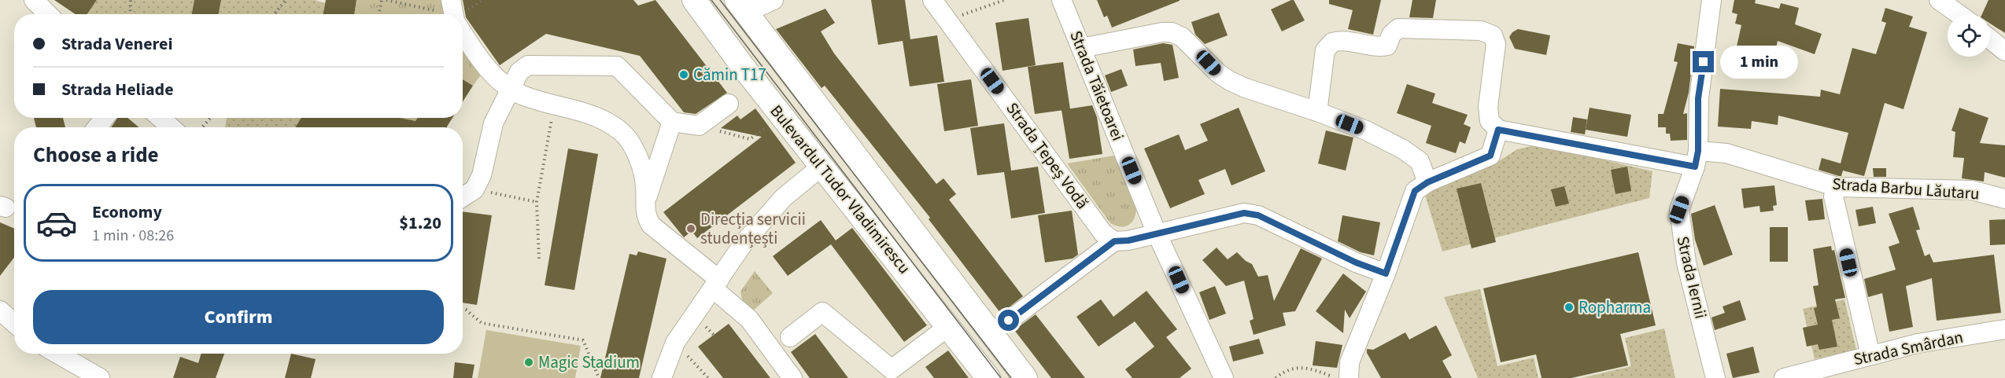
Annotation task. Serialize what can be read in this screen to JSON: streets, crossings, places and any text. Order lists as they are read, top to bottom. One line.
{"streets":{"main road":["Bulevardul Tudor Vladimirescu"],"street":["Strada Tăietoarei","Strada Țepeș Vodă","Strada Barbu Lăutaru","Strada Iernii","Strada Smârdan"]},"crossings":[["Strada Barbu Lăutaru","Strada Iernii"]],"places":["Cămin T17","Direcția servicii studențești","Ropharma","Magic Stadium"],"page":{"banner":["Strada Venerei","Strada Heliade"],"bubble":"1 min","heading":"Choose a ride","list":[{"name":"Economy","note":"1 min · 08:26","value":"$1.20"}],"buttons":"Confirm"}}
